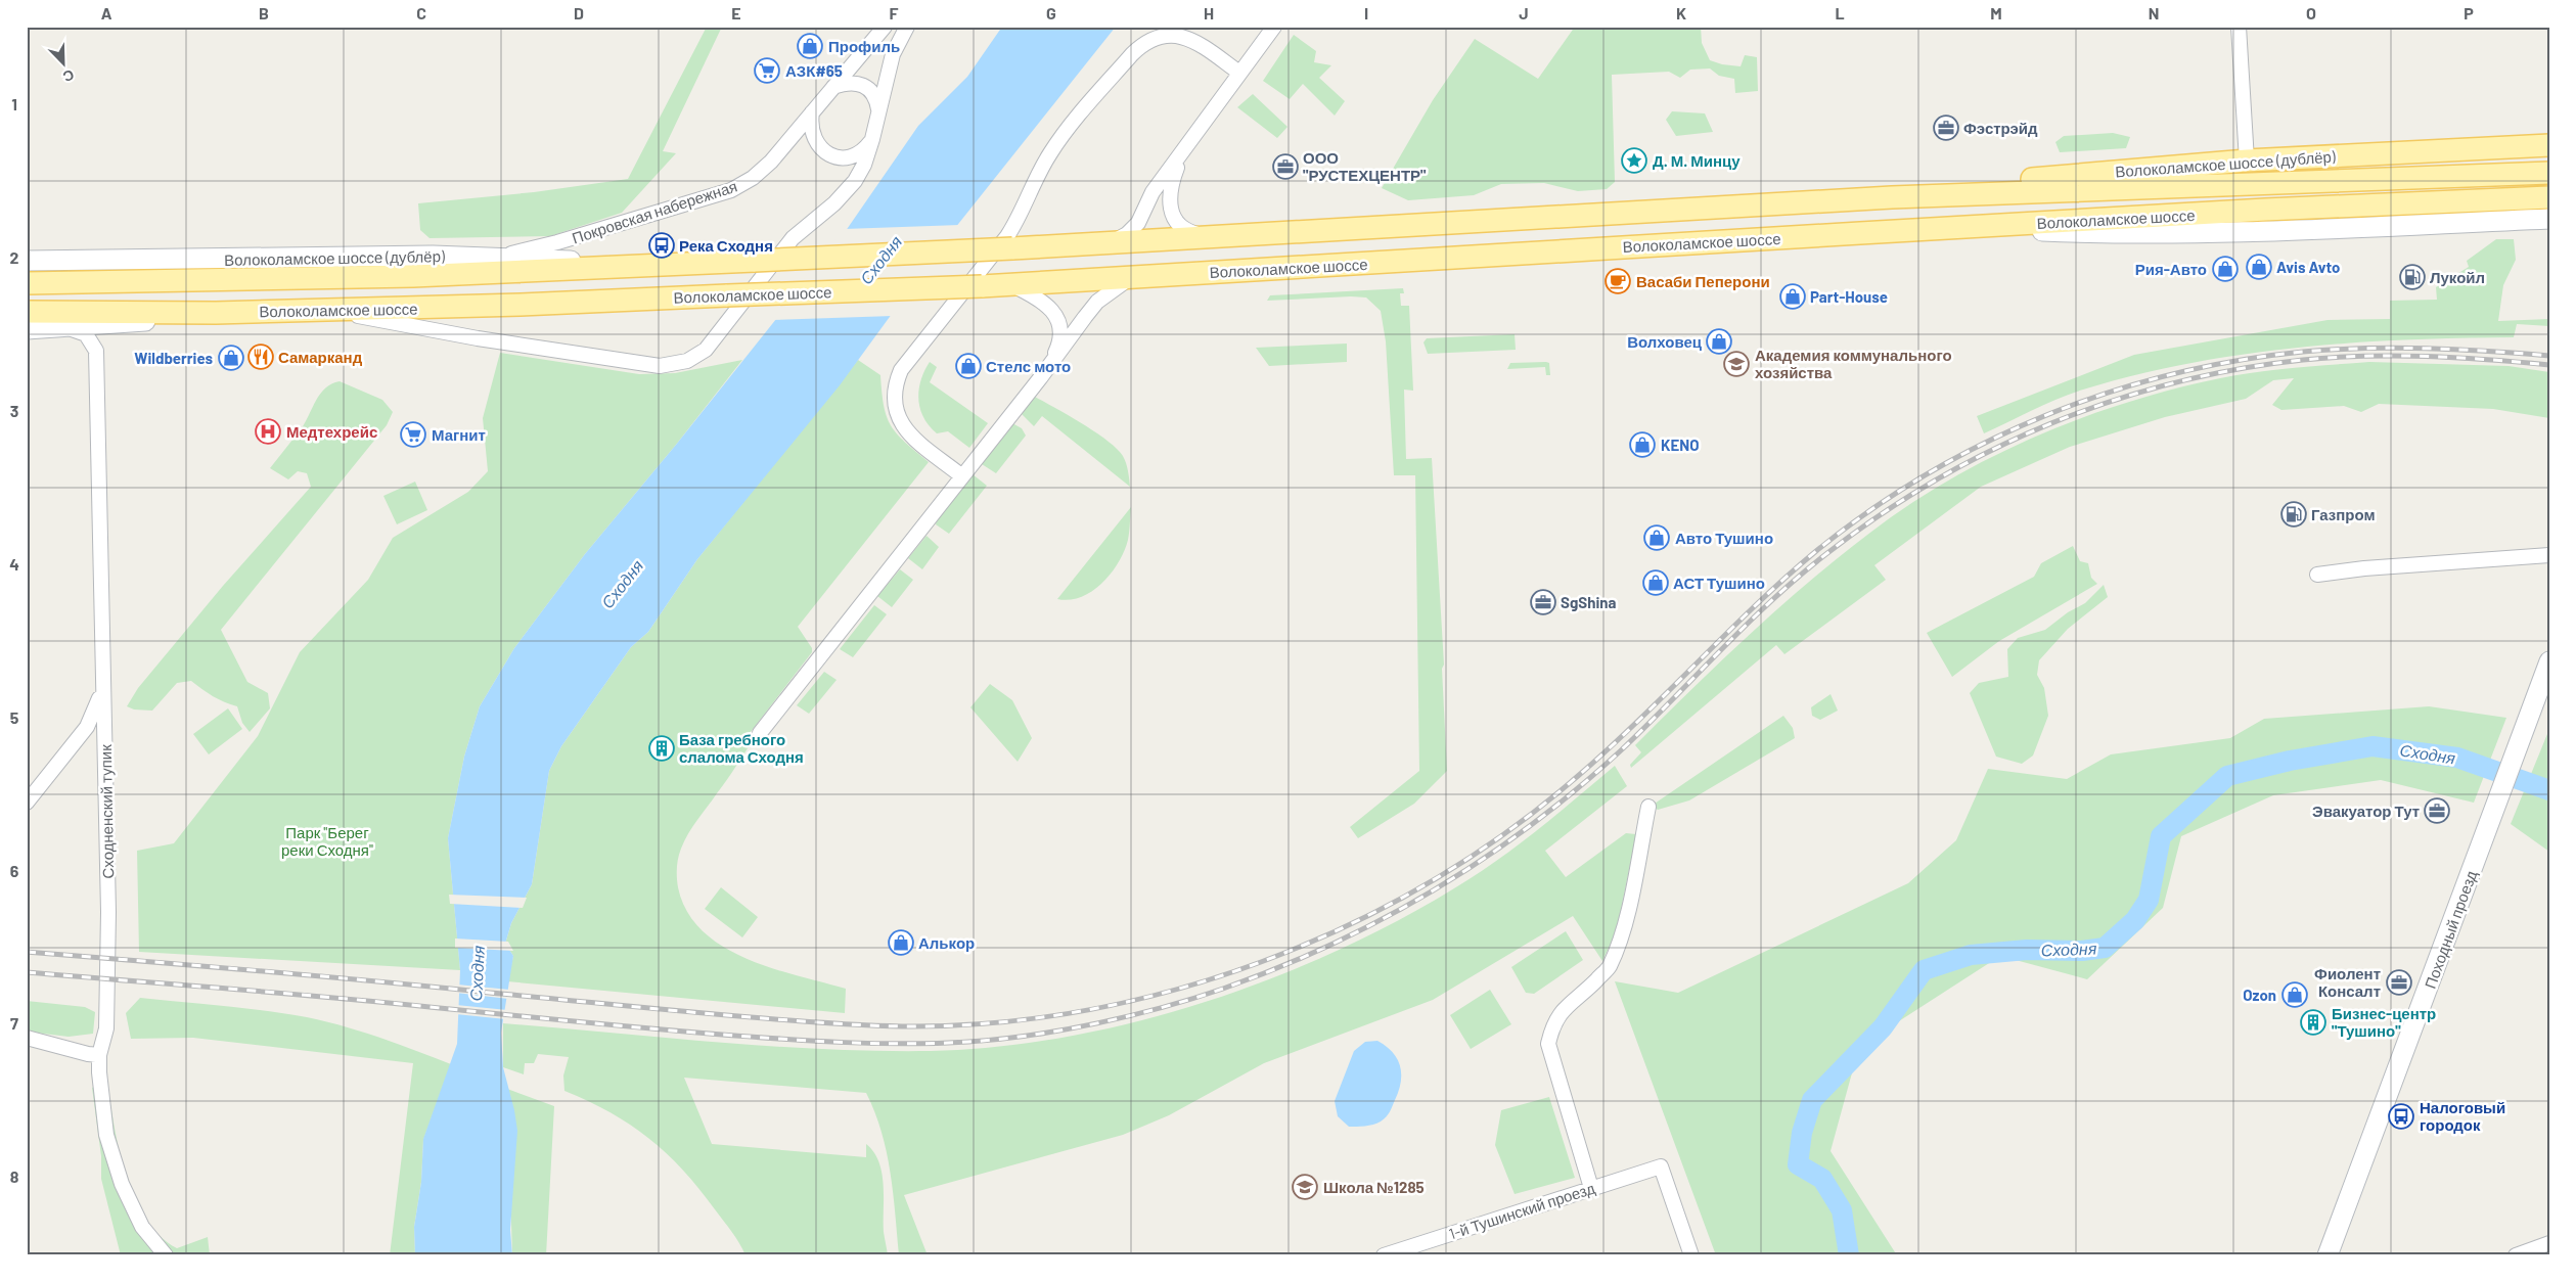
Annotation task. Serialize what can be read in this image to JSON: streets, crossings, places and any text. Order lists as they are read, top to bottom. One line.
{"streets":{"main road":["Волоколамское шоссе (дублёр)","Волоколамское шоссе","Походный проезд"],"street":["Покровская набережная","Сходненский тупик","1-й Тушинский проезд"]},"crossings":[["Волоколамское шоссе (дублёр)","Покровская набережная"],["Волоколамское шоссе (дублёр)","Волоколамское шоссе"]],"water":["Сходня"],"parks":["Парк \"Берег реки Сходня\""],"places":{"shop":["Профиль","Avis Avto","Рия-Авто","Part-House","Волховец","Wildberries","Стелс мото","KENO","Авто Тушино","АСТ Тушино","Алькор","Ozon"],"supermarket":["АЗК#65","Магнит"],"office":["Фэстрэйд","ООО \"РУСТЕХЦЕНТР\"","SgShina","Эвакуатор Тут","Фиолент Консалт"],"place":["Д. М. Минцу"],"bus stop":["Река Сходня","Налоговый городок"],"fuel station":["Лукойл","Газпром"],"cafe":["Васаби Пеперони"],"restaurant":["Самарканд"],"school or university":["Академия коммунального хозяйства","Школа №1285"],"hospital":["Медтехрейс"],"building":["База гребного слалома Сходня","Бизнес-центр \"Тушино\""]},"north":"bottom right","grid":{"columns":["A","B","C","D","E","F","G","H","I","J","K","L","M","N","O","P"],"rows":["1","2","3","4","5","6","7","8"]}}
